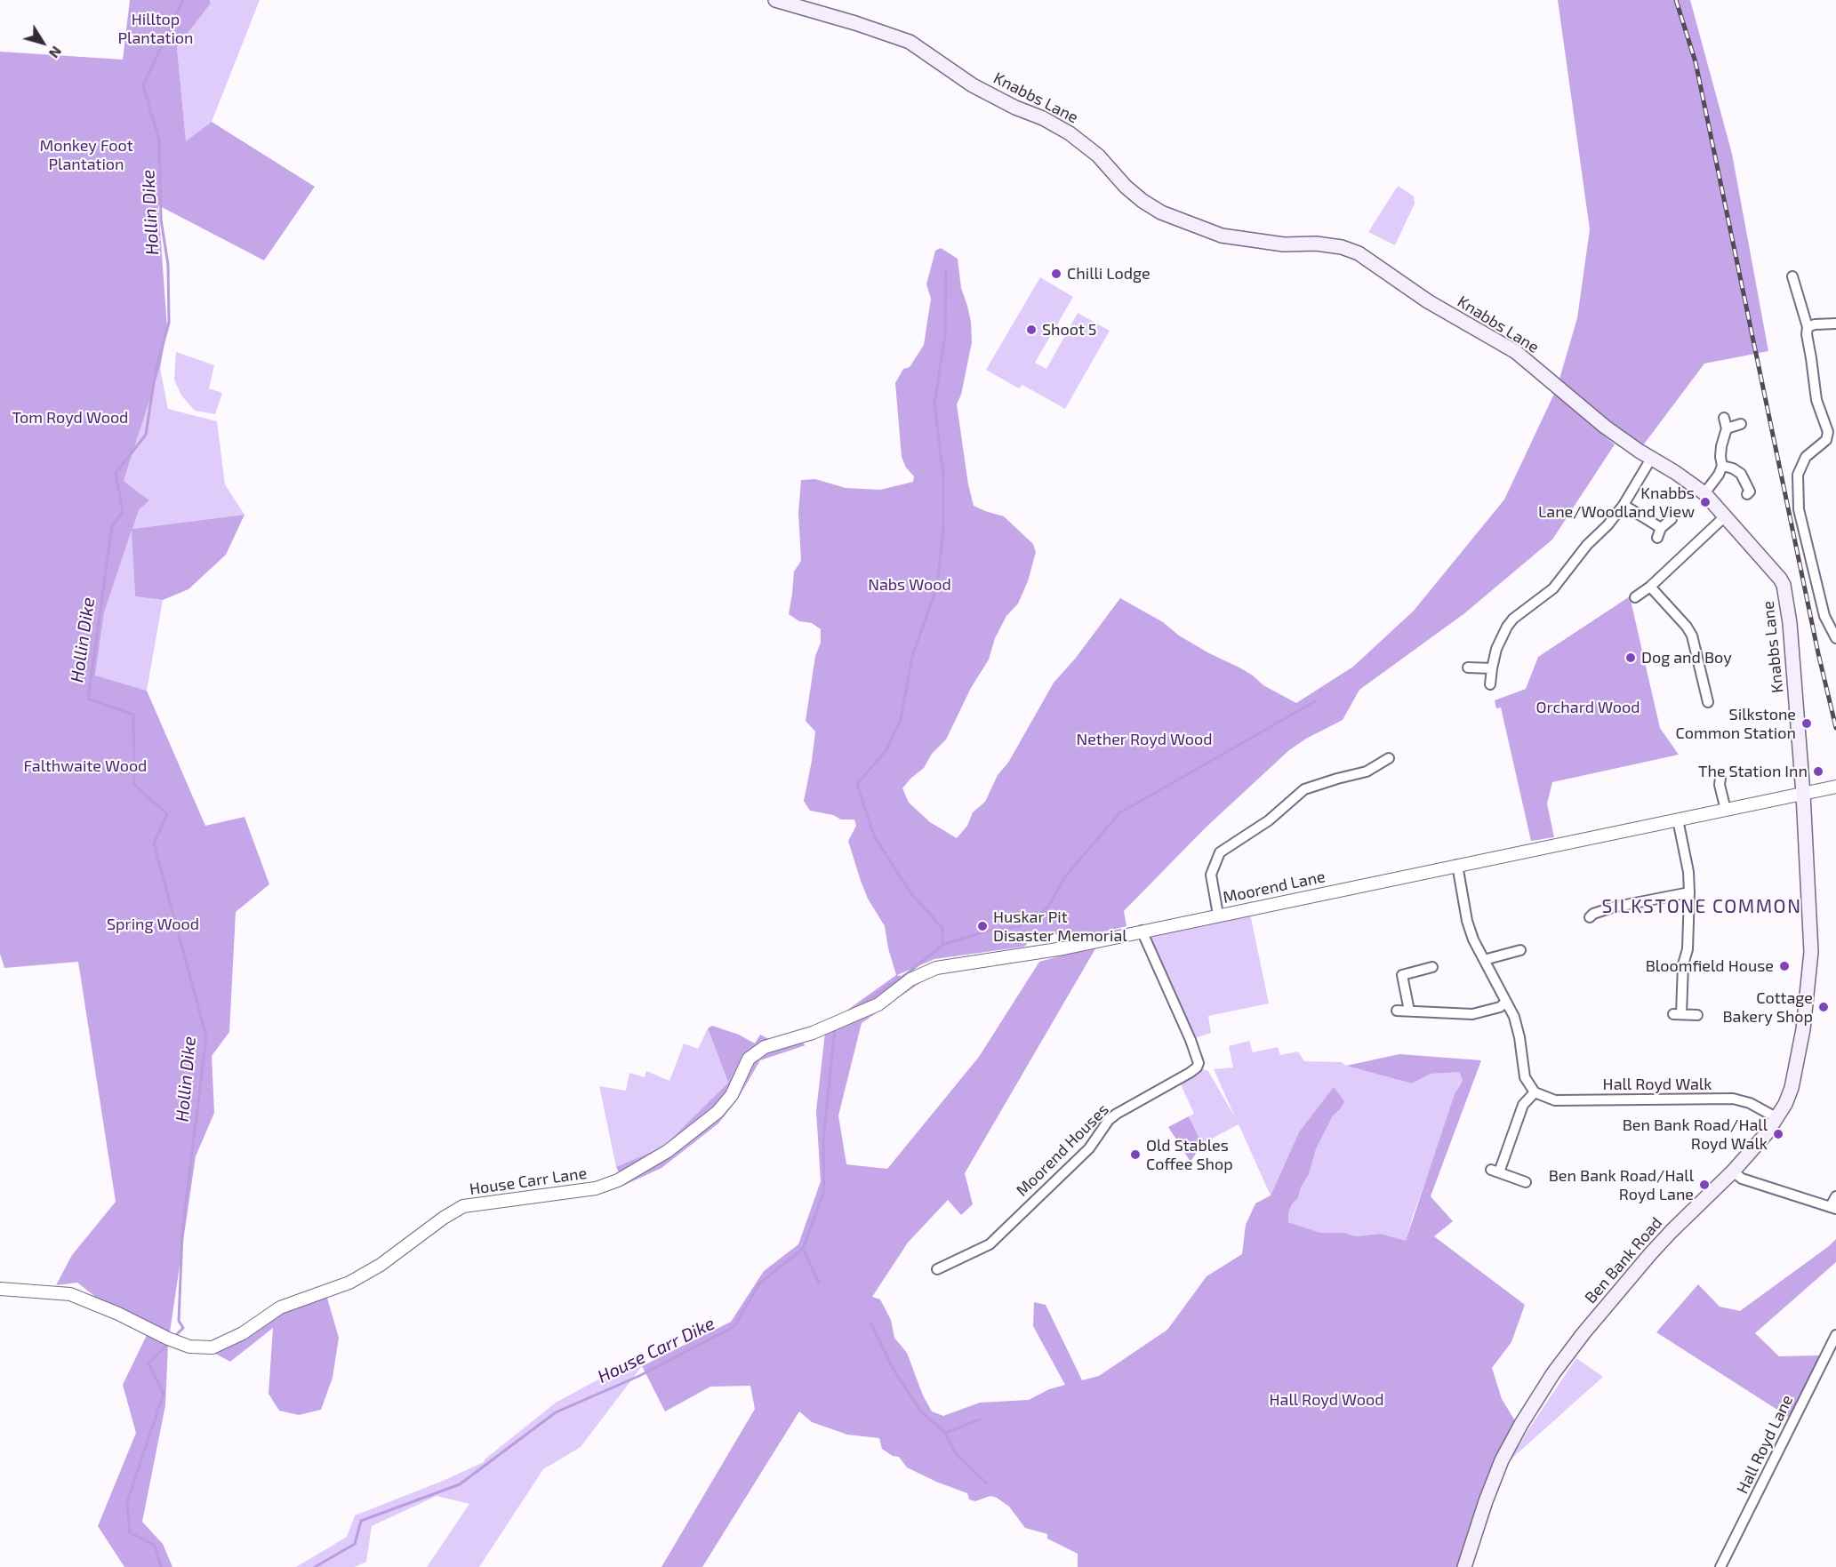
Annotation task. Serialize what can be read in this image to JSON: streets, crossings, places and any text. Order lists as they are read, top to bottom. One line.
{"streets":{"main road":["Knabbs Lane","Ben Bank Road"],"street":["Moorend Lane","Hall Royd Walk","Moorend Houses","House Carr Lane","Hall Royd Lane"]},"crossings":[["Knabbs Lane","Moorend Lane"],["Knabbs Lane","Ben Bank Road"],["Moorend Lane","Moorend Houses"],["Moorend Lane","House Carr Lane"],["Moorend Lane","Ben Bank Road"],["Hall Royd Walk","Ben Bank Road"]],"districts":["SILKSTONE COMMON"],"water":["Hollin Dike","House Carr Dike"],"parks":["Hilltop Plantation","Monkey Foot Plantation","Tom Royd Wood","Nabs Wood","Orchard Wood","Nether Royd Wood","Falthwaite Wood","Spring Wood","Hall Royd Wood"],"places":["Chilli Lodge","Shoot 5","Knabbs Lane/Woodland View","Dog and Boy","Silkstone Common Station","The Station Inn","Huskar Pit Disaster Memorial","Bloomfield House","Cottage Bakery Shop","Ben Bank Road/Hall Royd Walk","Old Stables Coffee Shop","Ben Bank Road/Hall Royd Lane"],"north":"bottom right"}
